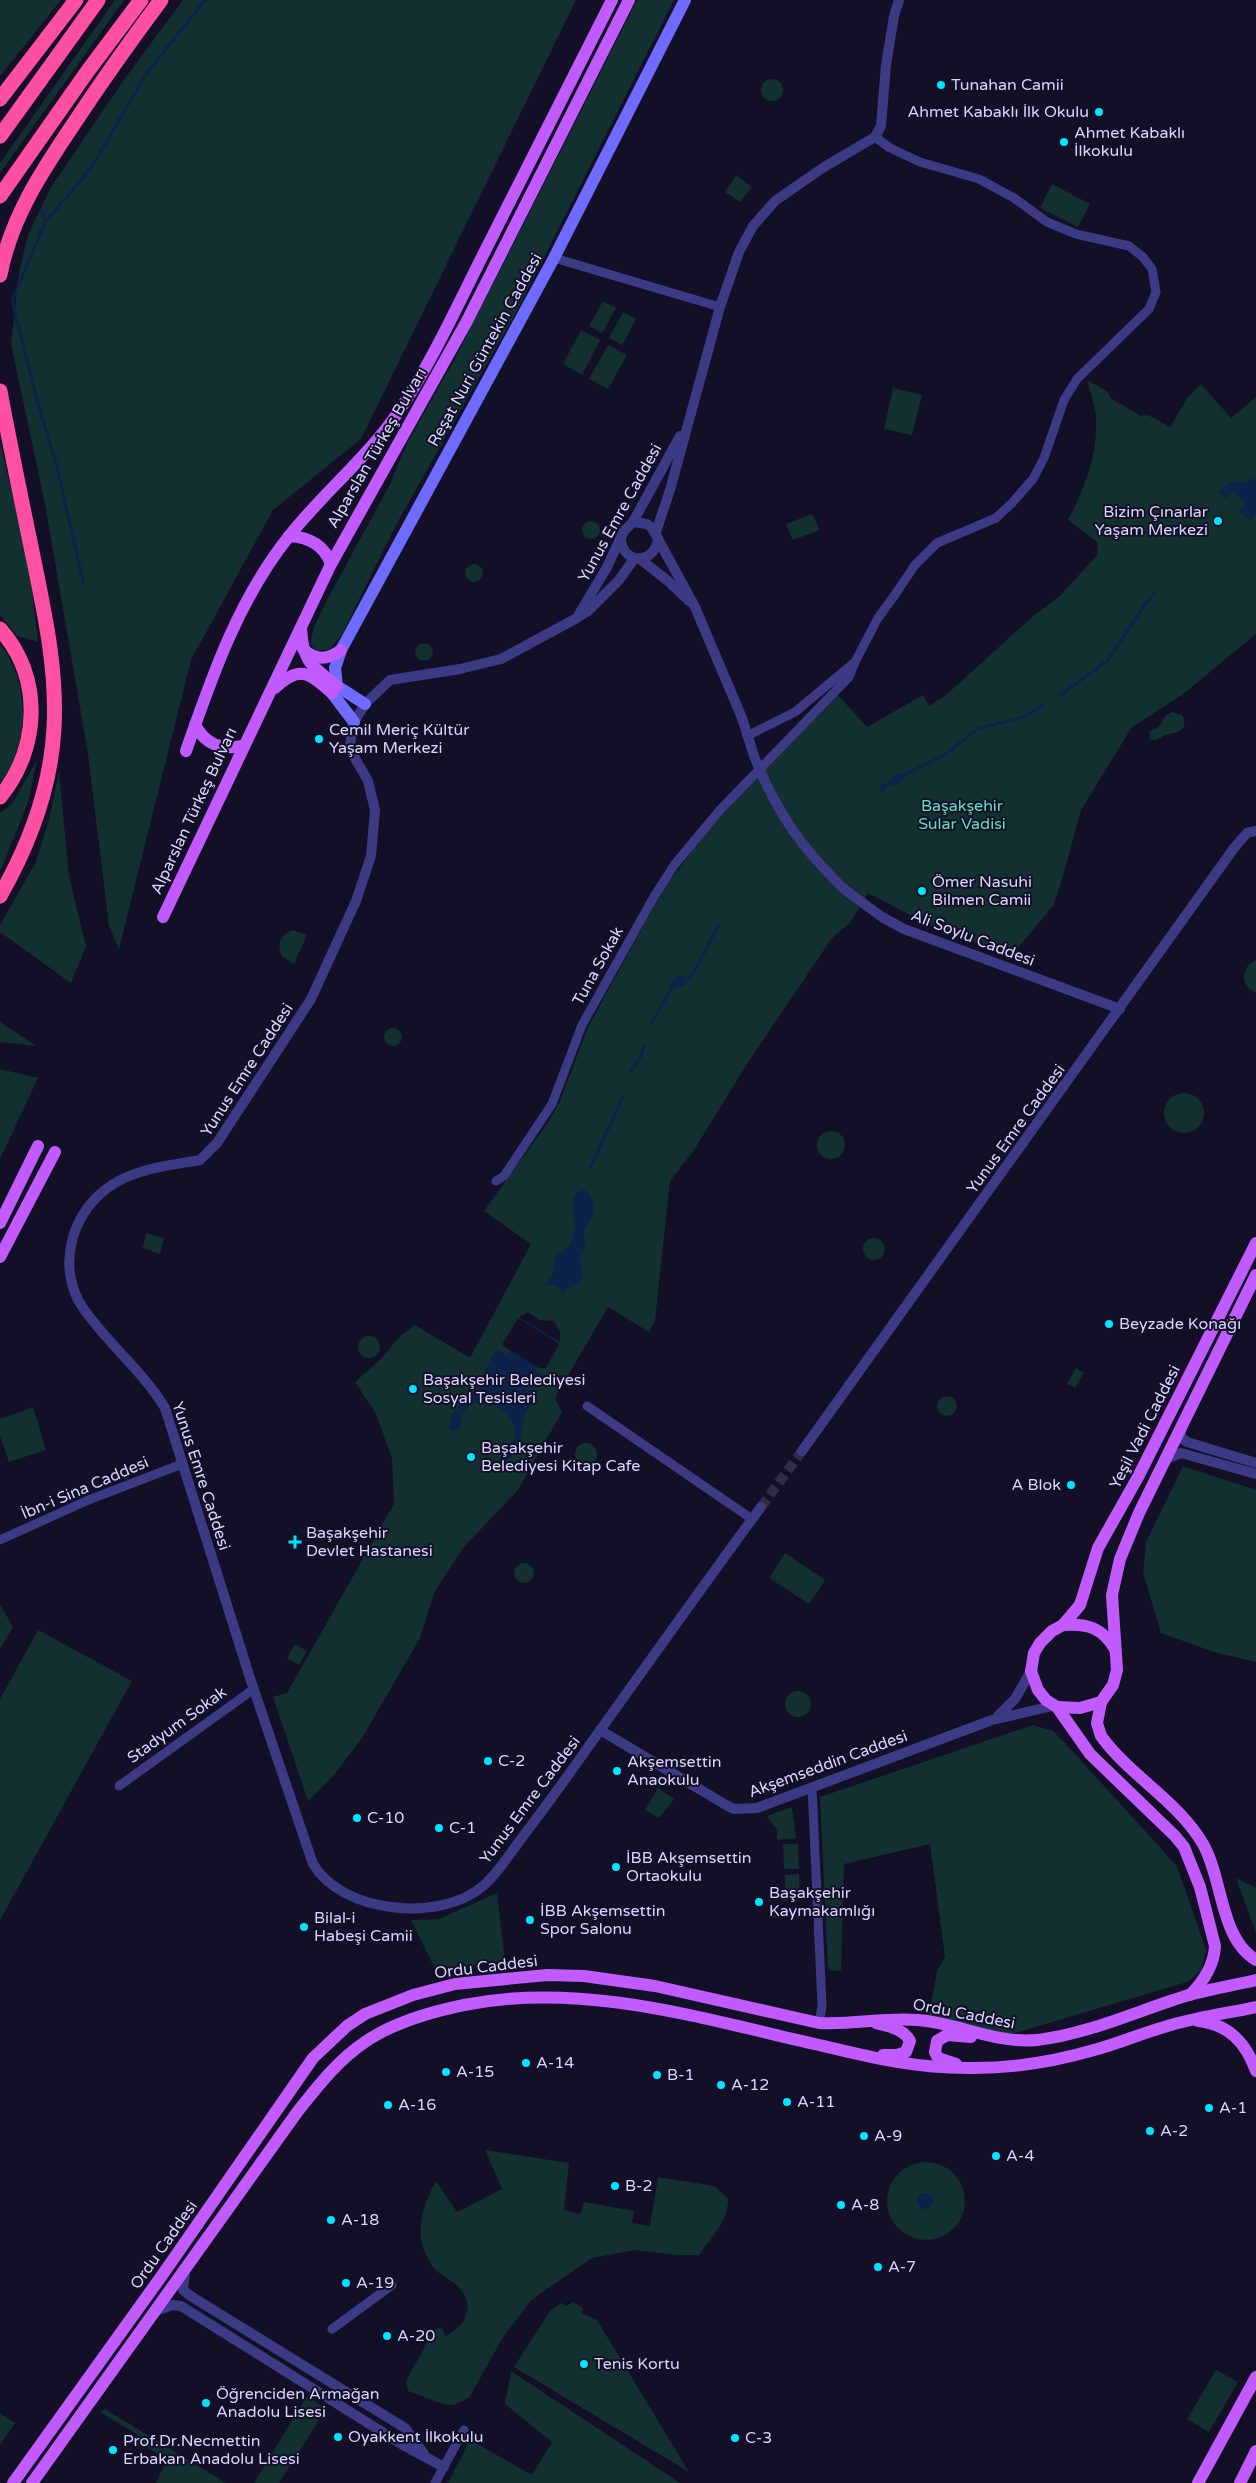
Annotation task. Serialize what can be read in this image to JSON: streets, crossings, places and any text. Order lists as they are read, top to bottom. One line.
{"streets":{"main road":["Reşat Nuri Güntekin Caddesi","Alparslan Türkeş Bulvarı","Yeşil Vadi Caddesi","Ordu Caddesi"],"street":["Yunus Emre Caddesi","Ali Soylu Caddesi","Tuna Sokak","İbn-i Sina Caddesi","Stadyum Sokak","Akşemseddin Caddesi"]},"crossings":[["Yunus Emre Caddesi","Ali Soylu Caddesi"],["Yunus Emre Caddesi","Tuna Sokak"],["Yunus Emre Caddesi","İbn-i Sina Caddesi"],["Yunus Emre Caddesi","Stadyum Sokak"],["Yunus Emre Caddesi","Akşemseddin Caddesi"],["Yeşil Vadi Caddesi","Akşemseddin Caddesi"]],"parks":["Başakşehir Sular Vadisi"],"places":{"other":["Tunahan Camii","Ahmet Kabaklı İlk Okulu","Ahmet Kabaklı İlkokulu","Bizim Çınarlar Yaşam Merkezi","Cemil Meriç Kültür Yaşam Merkezi","Ömer Nasuhi Bilmen Camii","Beyzade Konağı","Başakşehir Belediyesi Sosyal Tesisleri","Başakşehir Belediyesi Kitap Cafe","A Blok","C-2","Akşemsettin Anaokulu","C-10","C-1","İBB Akşemsettin Ortaokulu","Başakşehir Kaymakamlığı","İBB Akşemsettin Spor Salonu","Bilal-i Habeşi Camii","A-14","A-15","B-1","A-12","A-11","A-16","A-1","A-2","A-9","A-4","B-2","A-8","A-18","A-7","A-19","A-20","Tenis Kortu","Öğrenciden Armağan Anadolu Lisesi","Oyakkent İlkokulu","C-3","Prof.Dr.Necmettin Erbakan Anadolu Lisesi"],"health":["Başakşehir Devlet Hastanesi"]}}
